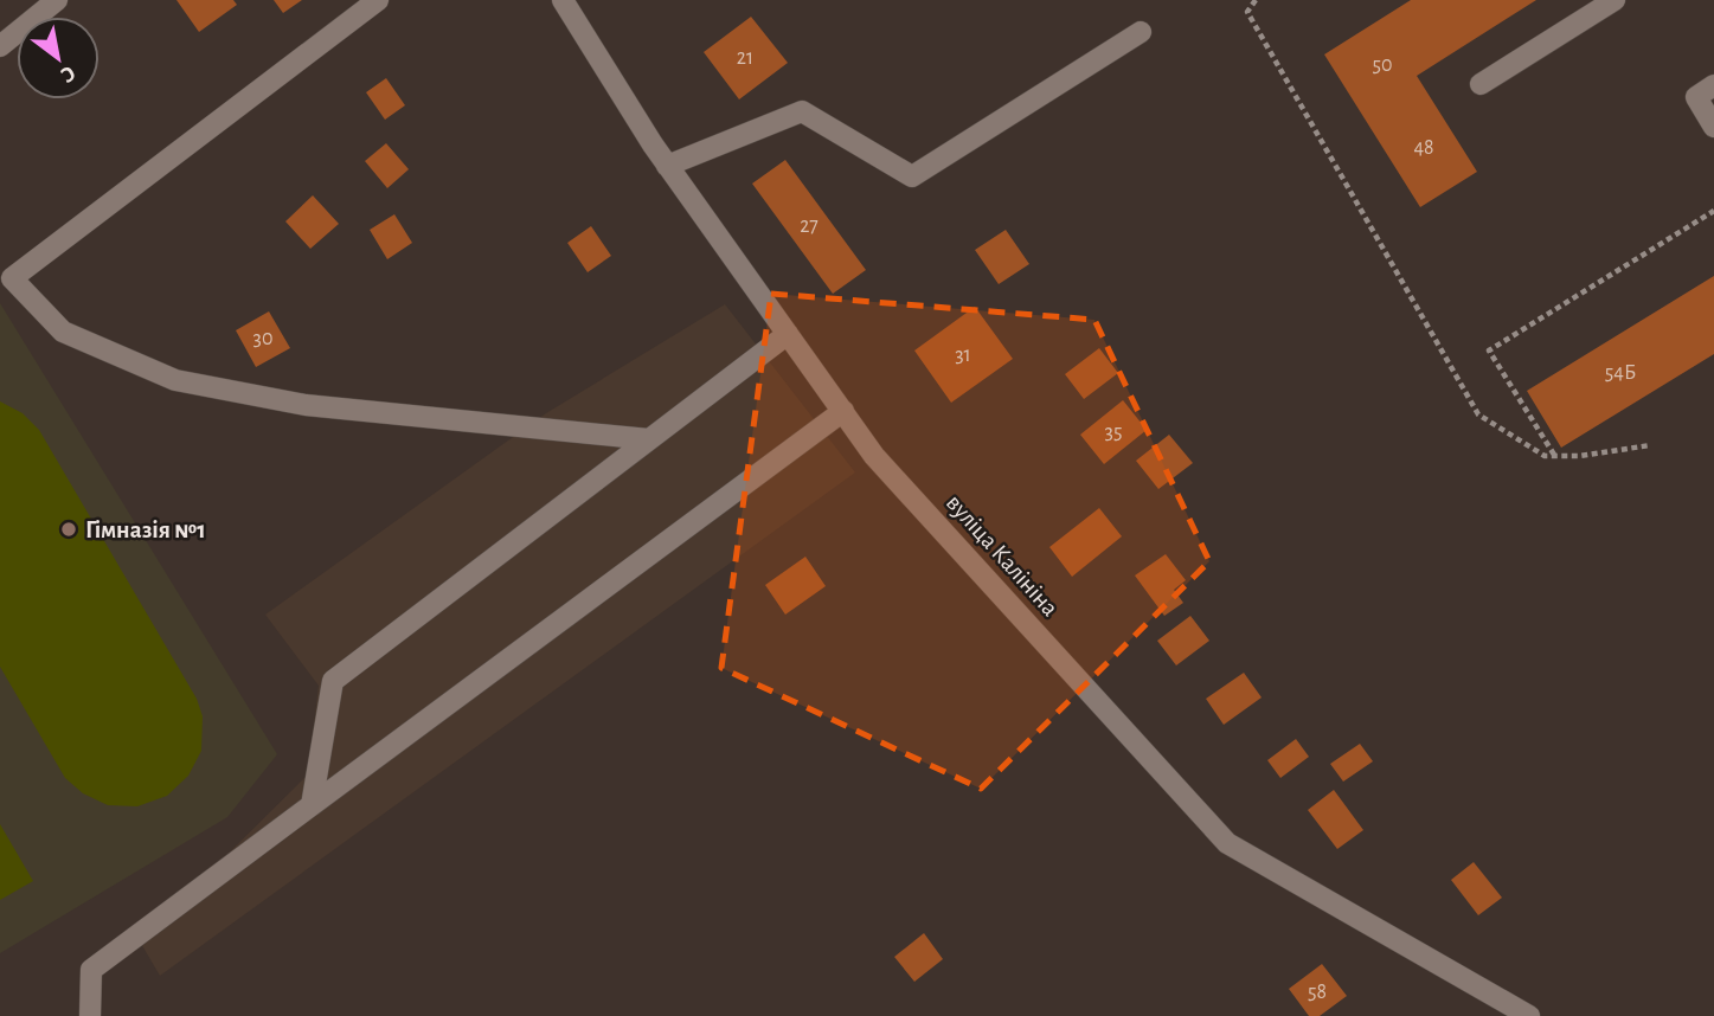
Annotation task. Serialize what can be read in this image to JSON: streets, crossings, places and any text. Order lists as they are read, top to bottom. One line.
{"streets":{"street":["вуліца Калініна"]},"places":["Гімназія №1"],"house_numbers":["21","50","48","27","30","31","54Б","35","58"],"north":"bottom right"}
